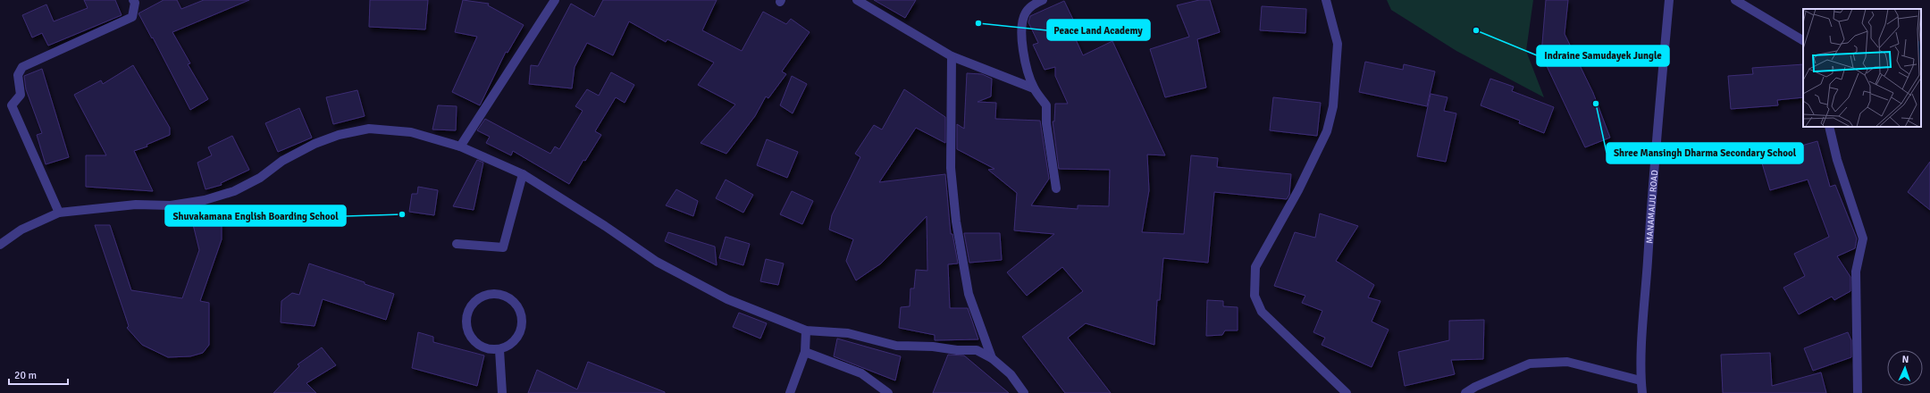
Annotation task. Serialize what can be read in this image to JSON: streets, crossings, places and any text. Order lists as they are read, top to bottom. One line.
{"streets":{"street":["MANAMAIJU ROAD"]},"places":["Peace Land Academy","Indraine Samudayek Jungle","Shree Mansingh Dharma Secondary School","Shuvakamana English Boarding School"],"scale_bar":"20 m","north":"top"}
